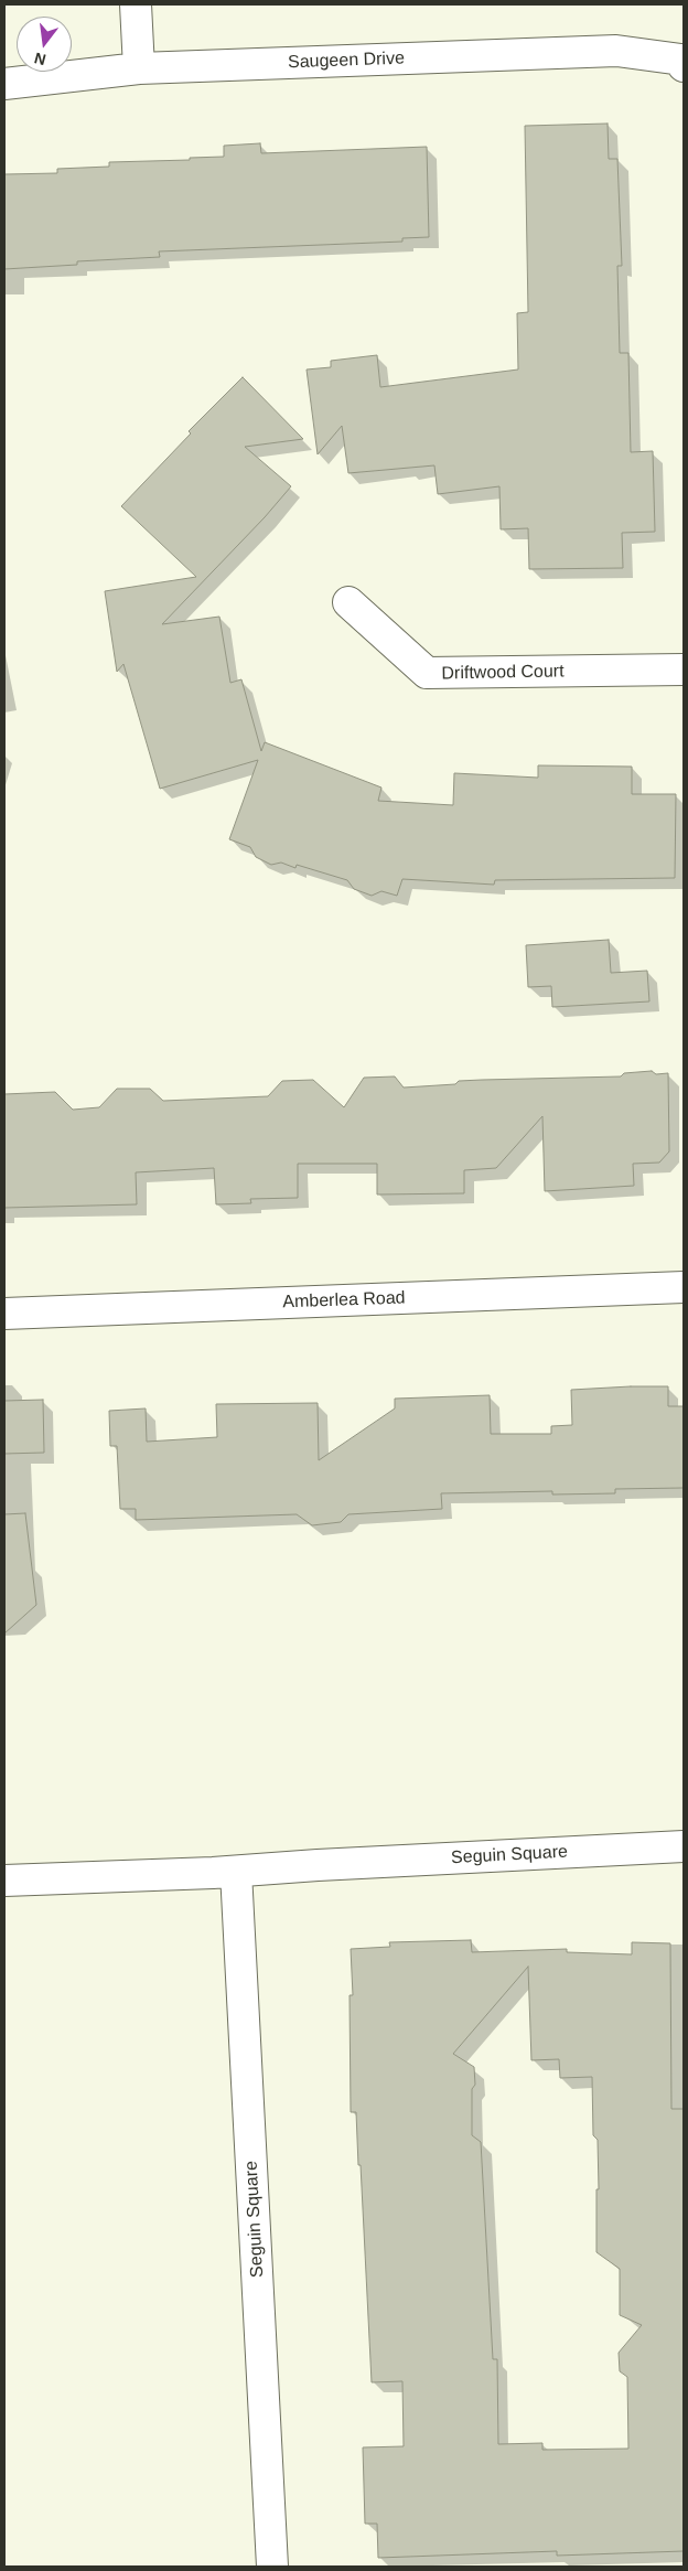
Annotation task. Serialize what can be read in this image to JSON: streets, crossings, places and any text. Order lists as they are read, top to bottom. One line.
{"streets":{"street":["Saugeen Drive","Driftwood Court","Amberlea Road","Seguin Square"]},"north":"bottom"}
